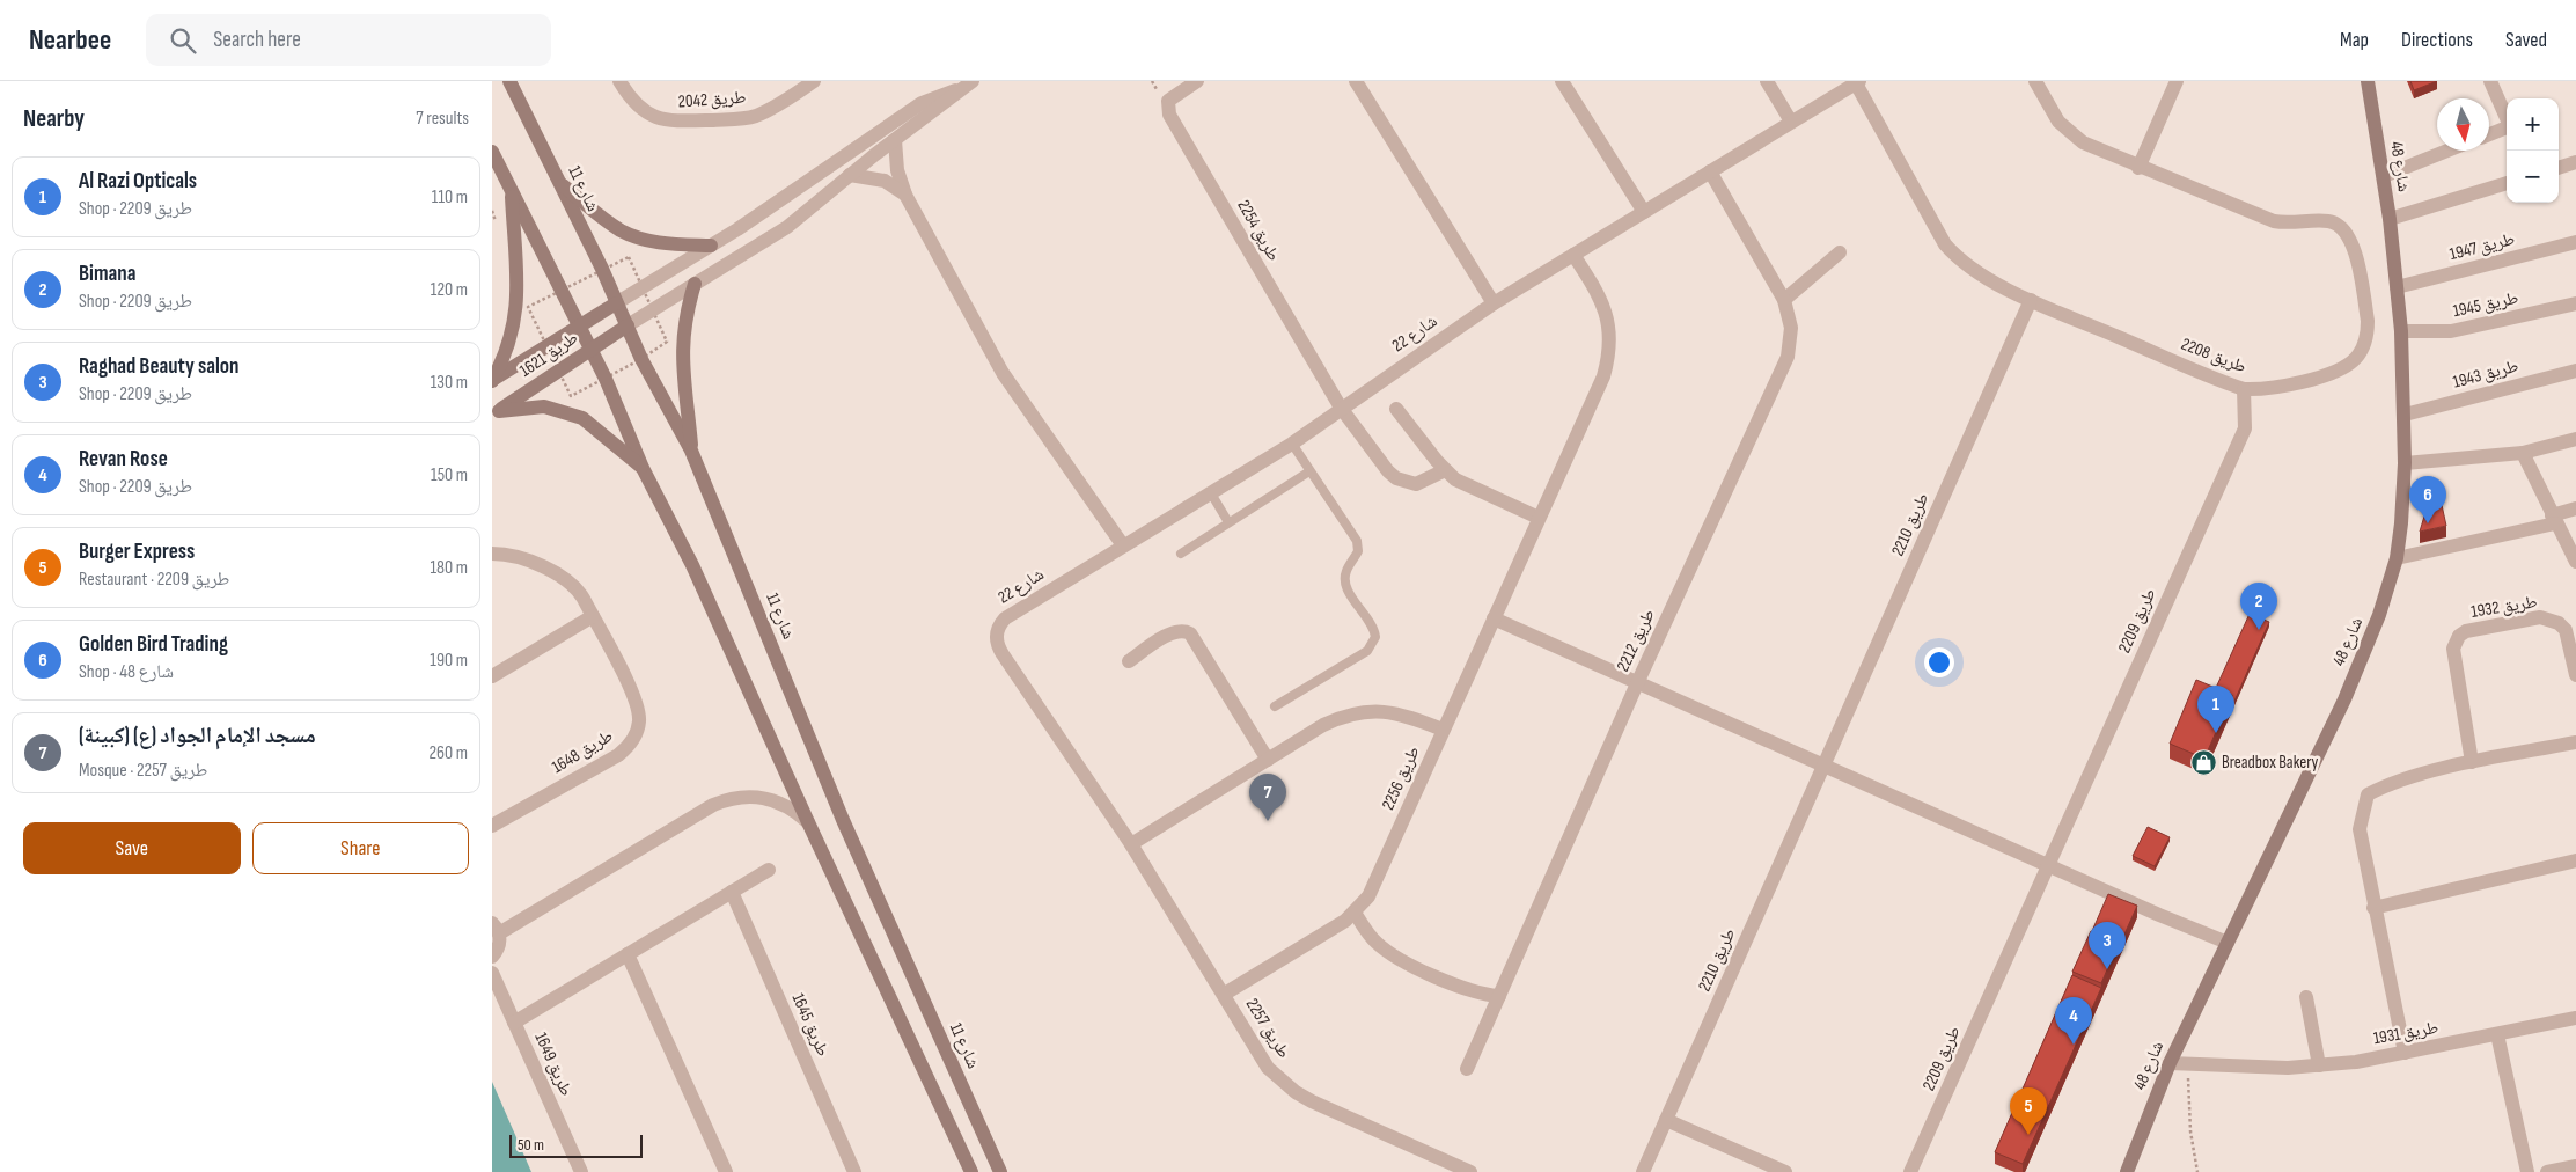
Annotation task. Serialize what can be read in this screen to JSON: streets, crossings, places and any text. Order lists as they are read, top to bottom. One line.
{"streets":{"street":["طريق 2042","شارع 48","شارع 11","طريق 2254","طريق 1947","طريق 1945","شارع 22","طريق 1621","طريق 2208","طريق 1943","طريق 2210","طريق 1932","طريق 2209","طريق 2212","طريق 1648","طريق 2256","طريق 1645","طريق 2257","طريق 1931","طريق 1649"]},"crossings":[["شارع 48","طريق 1947"],["شارع 48","طريق 1945"],["شارع 48","طريق 1943"],["شارع 48","طريق 1931"],["شارع 11","طريق 1621"],["طريق 2254","شارع 22"],["شارع 22","طريق 2208"],["شارع 22","طريق 2212"],["شارع 22","طريق 2256"],["شارع 22","طريق 2257"],["طريق 2208","طريق 2210"],["طريق 2208","طريق 2209"],["طريق 2256","طريق 2257"]],"places":{"shop":["Breadbox Bakery"]},"scale_bar":"50 m","north":"bottom","page":{"header":"Nearbee","search":"Search here","nav":["Map","Directions","Saved"],"heading":["Nearby","7 results"],"map_buttons":["+","−"],"list":[{"mark":"1","name":"Al Razi Opticals","note":"Shop · طريق 2209","value":"110 m"},{"mark":"2","name":"Bimana","note":"Shop · طريق 2209","value":"120 m"},{"mark":"3","name":"Raghad Beauty salon","note":"Shop · طريق 2209","value":"130 m"},{"mark":"4","name":"Revan Rose","note":"Shop · طريق 2209","value":"150 m"},{"mark":"5","name":"Burger Express","note":"Restaurant · طريق 2209","value":"180 m"},{"mark":"6","name":"Golden Bird Trading","note":"Shop · شارع 48","value":"190 m"},{"mark":"7","name":"مسجد الإمام الجواد (ع) (كبينة)","note":"Mosque · طريق 2257","value":"260 m"}],"pins":["6","2","1","7","3","4","5"],"buttons":["Save","Share"],"scale":"50 m"}}
